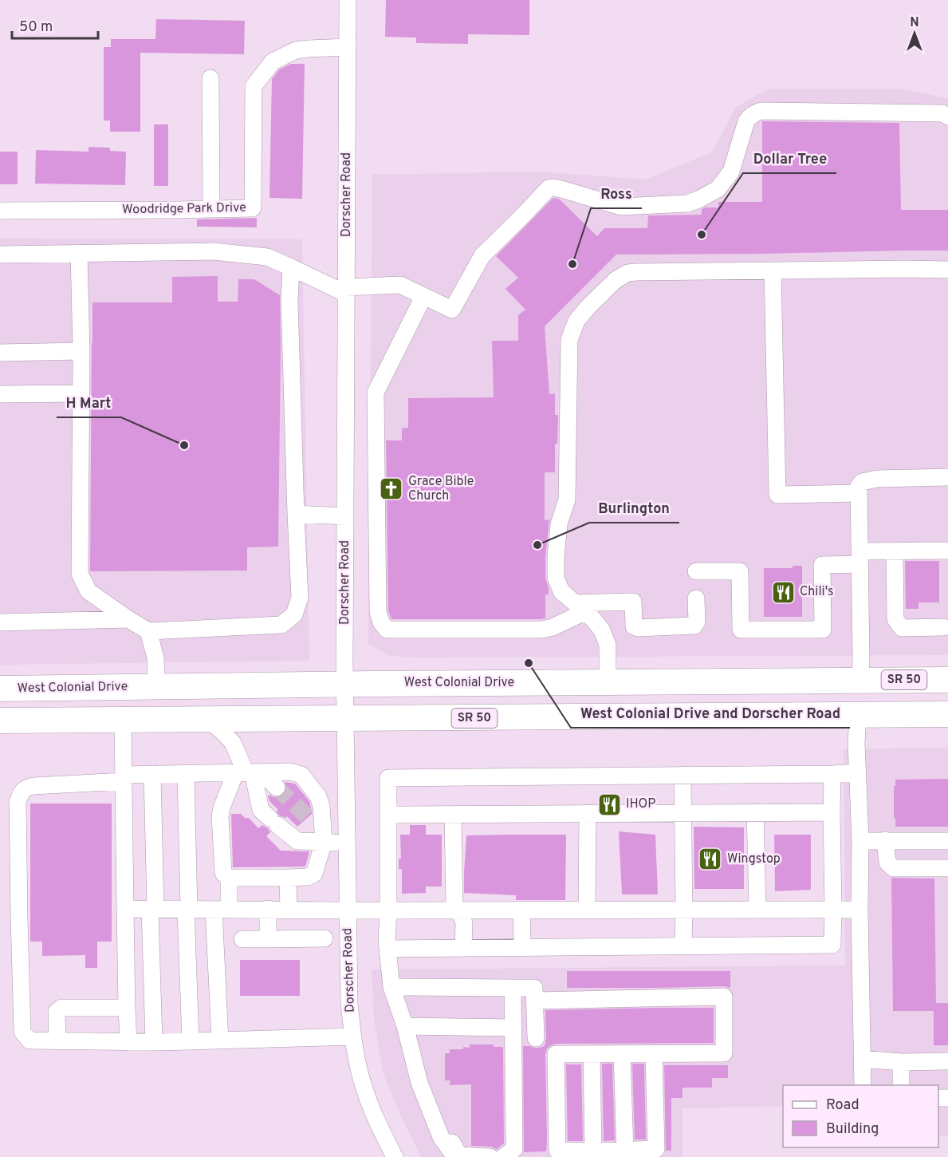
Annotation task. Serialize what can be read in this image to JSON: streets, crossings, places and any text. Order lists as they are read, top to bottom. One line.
{"streets":{"highway":["SR 50","West Colonial Drive"],"street":["Dorscher Road","Woodridge Park Drive"]},"crossings":[["Dorscher Road","Woodridge Park Drive"],["Dorscher Road","SR 50"],["Dorscher Road","West Colonial Drive"]],"places":{"other":["Dollar Tree","Ross","H Mart","Burlington","West Colonial Drive and Dorscher Road"],"church":["Grace Bible Church"],"restaurant":["Chili's","IHOP","Wingstop"]},"legend":["Road","Building"],"scale_bar":"50 m","north":"top"}
